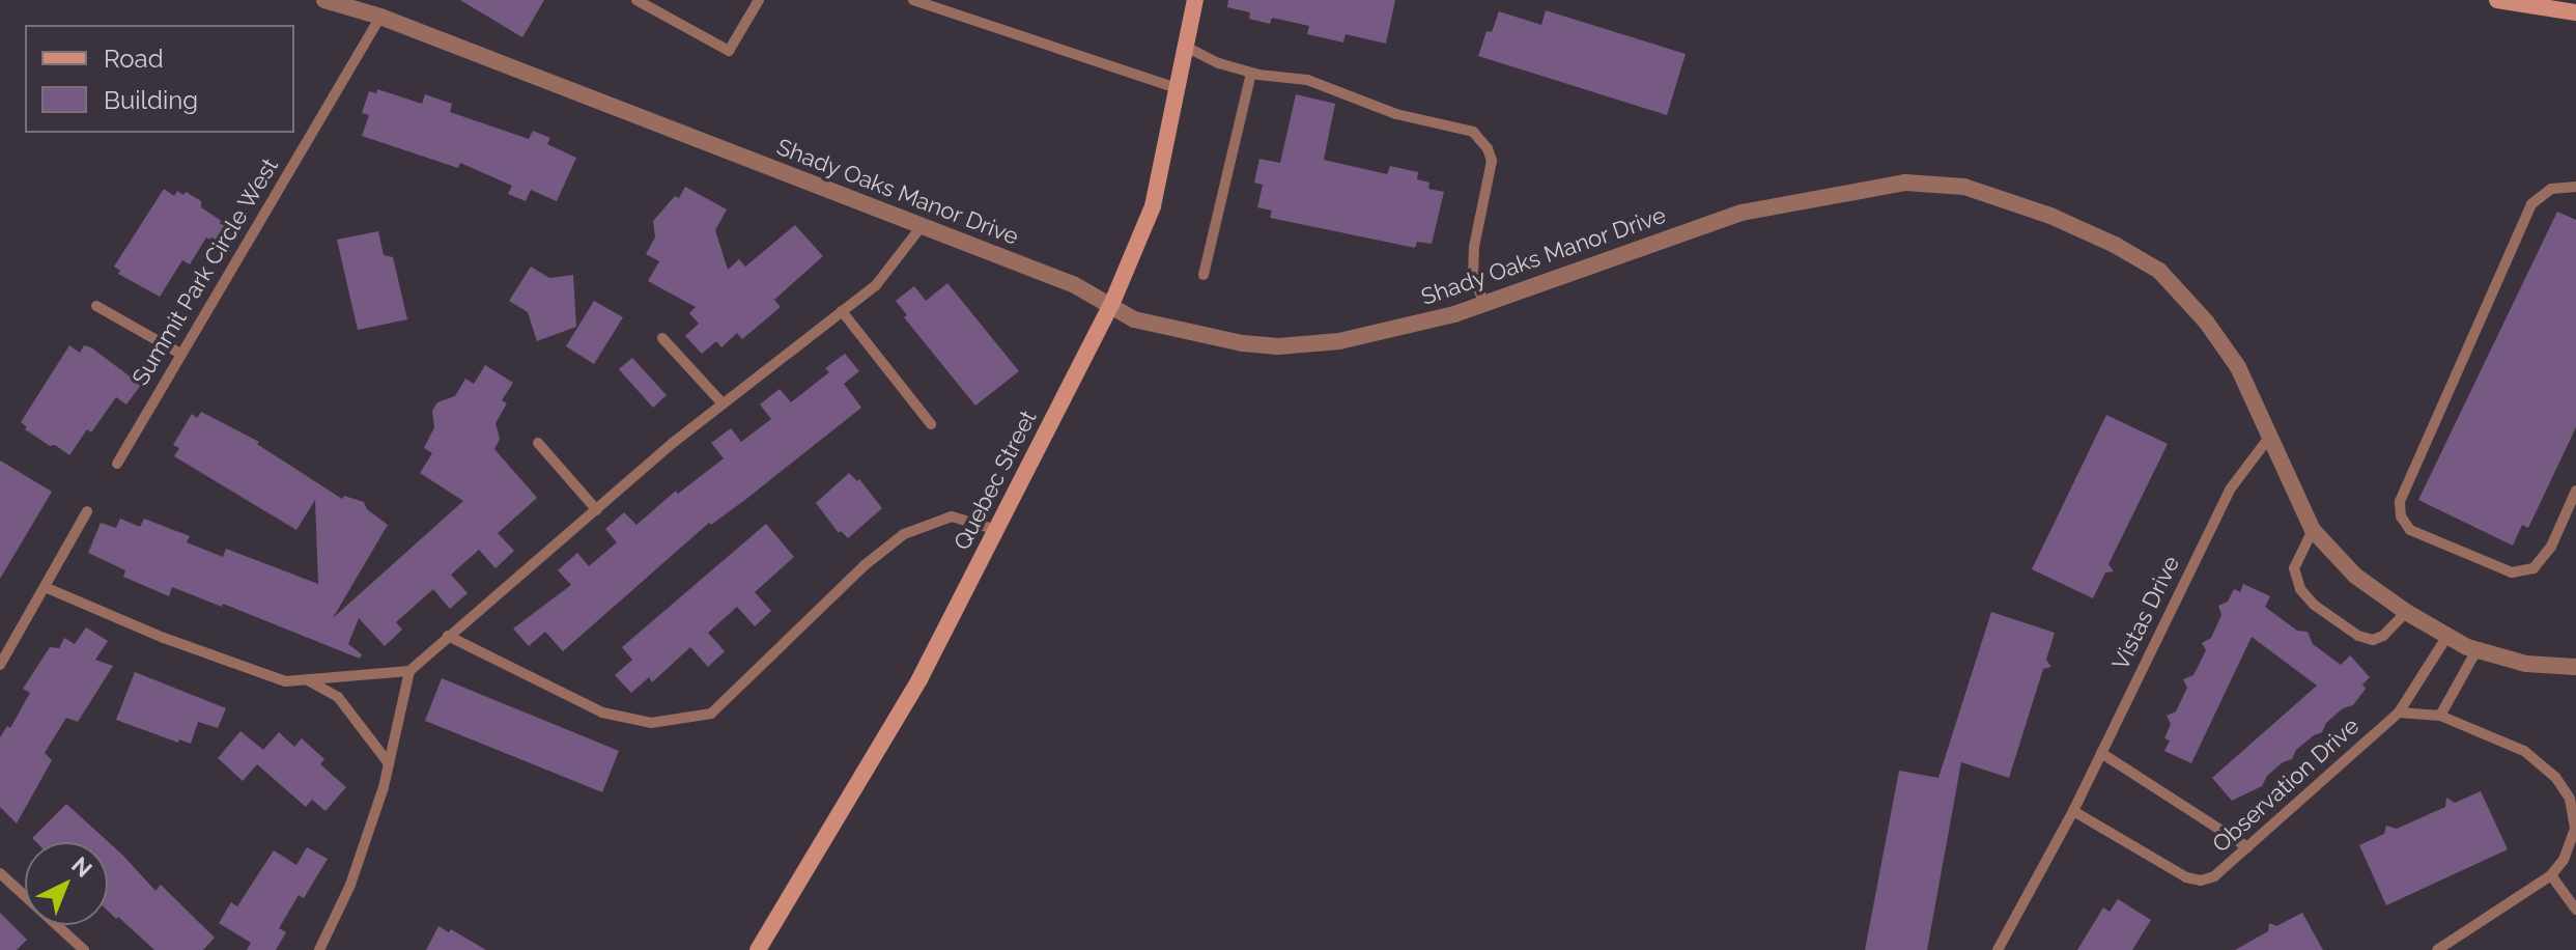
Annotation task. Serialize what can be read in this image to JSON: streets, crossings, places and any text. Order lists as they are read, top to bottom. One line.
{"streets":{"street":["Shady Oaks Manor Drive","Quebec Street"],"lane":["Summit Park Circle West","Vistas Drive","Observation Drive"]},"crossings":[["Shady Oaks Manor Drive","Summit Park Circle West"],["Shady Oaks Manor Drive","Quebec Street"],["Shady Oaks Manor Drive","Vistas Drive"],["Shady Oaks Manor Drive","Observation Drive"],["Vistas Drive","Observation Drive"]],"legend":["Road","Building"],"north":"top right"}
